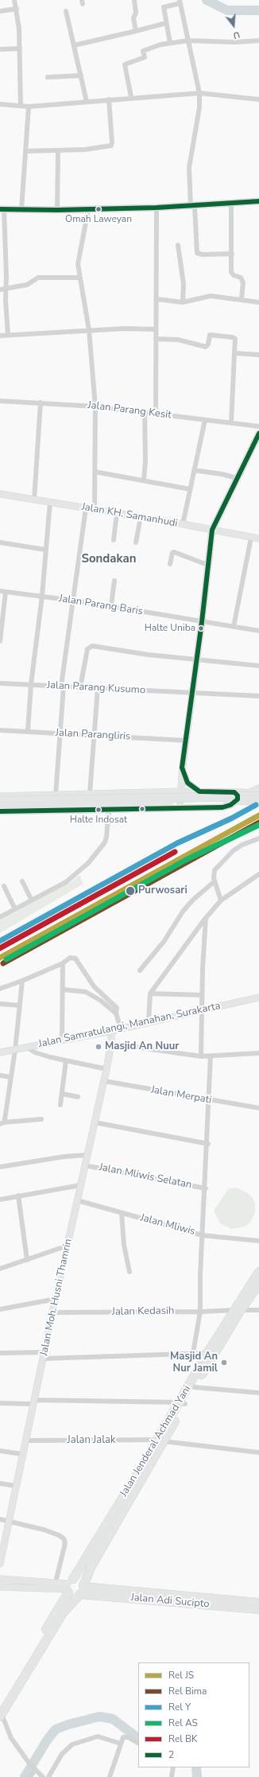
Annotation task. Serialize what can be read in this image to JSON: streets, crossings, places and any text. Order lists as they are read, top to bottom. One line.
{"streets":{"highway":["Jalan Jenderal Achmad Yani","Jalan Adi Sucipto"],"main road":["Jalan KH. Samanhudi","Jalan Samratulangi, Manahan, Surakarta","Jalan Moh. Husni Thamrin"],"street":["Jalan Parang Kesit","Jalan Parang Baris","Jalan Parang Kusumo","Jalan Parangliris","Jalan Merpati","Jalan Mliwis Selatan","Jalan Mliwis","Jalan Kedasih","Jalan Jalak"]},"crossings":[["Jalan Samratulangi, Manahan, Surakarta","Jalan Moh. Husni Thamrin"],["Jalan Merpati","Jalan Moh. Husni Thamrin"],["Jalan Mliwis Selatan","Jalan Moh. Husni Thamrin"],["Jalan Mliwis","Jalan Moh. Husni Thamrin"],["Jalan Moh. Husni Thamrin","Jalan Kedasih"],["Jalan Moh. Husni Thamrin","Jalan Jalak"],["Jalan Kedasih","Jalan Jenderal Achmad Yani"],["Jalan Jalak","Jalan Jenderal Achmad Yani"],["Jalan Jenderal Achmad Yani","Jalan Adi Sucipto"]],"districts":["Sondakan"],"places":["Omah Laweyan","Halte Uniba","Halte Indosat","Purwosari","Masjid An Nuur","Masjid An Nur Jamil"],"lines":["transit line 2","rail line Y","rail line JS","rail line Bima","rail line AS","rail line BK"],"legend":["Rel JS","Rel Bima","Rel Y","Rel AS","Rel BK","2"],"north":"bottom"}
